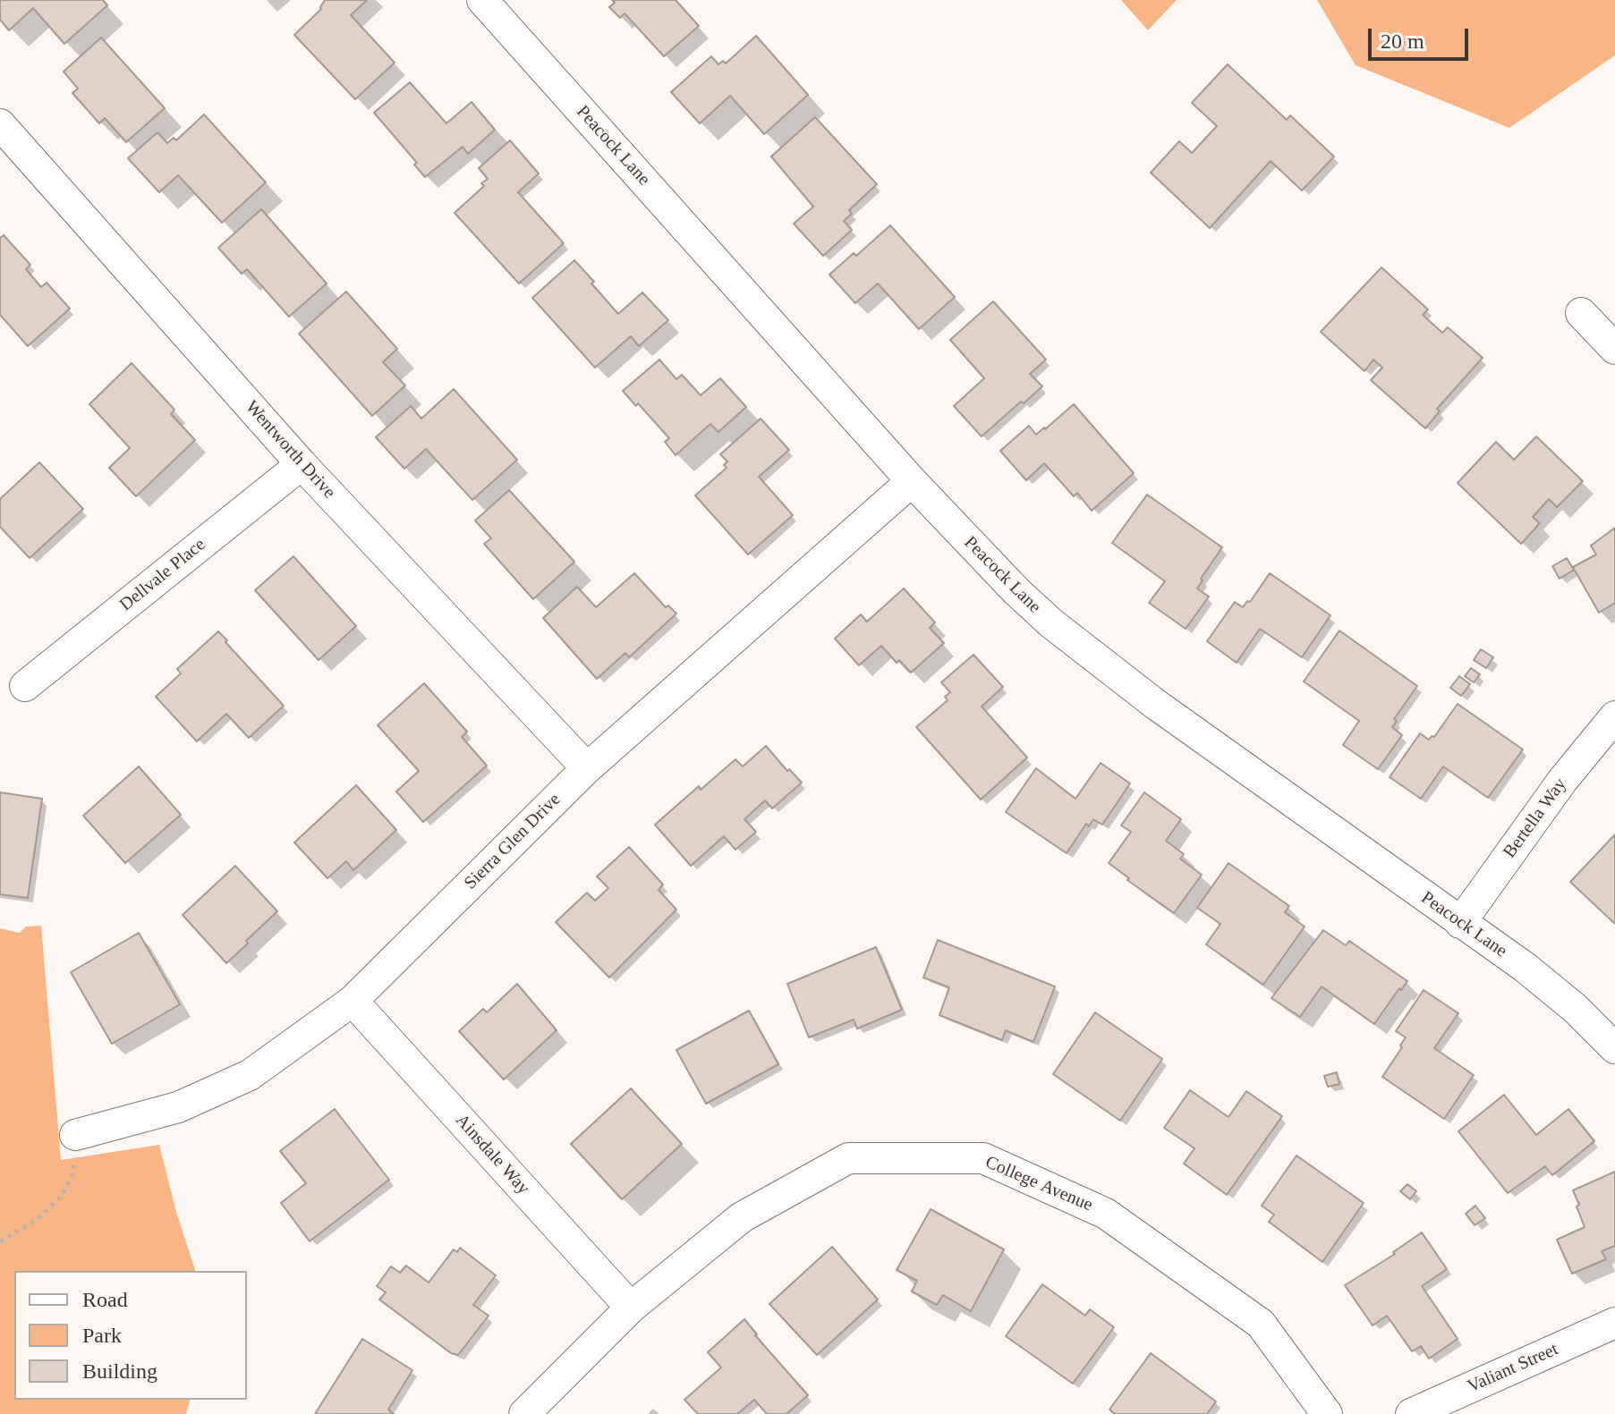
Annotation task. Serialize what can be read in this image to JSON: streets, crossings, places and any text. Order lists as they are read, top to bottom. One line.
{"streets":{"street":["Peacock Lane","Wentworth Drive","Dellvale Place","Bertella Way","Sierra Glen Drive","Ainsdale Way","College Avenue","Valiant Street"]},"crossings":[["Peacock Lane","Bertella Way"],["Peacock Lane","Sierra Glen Drive"],["Wentworth Drive","Dellvale Place"],["Wentworth Drive","Sierra Glen Drive"],["Sierra Glen Drive","Ainsdale Way"],["Ainsdale Way","College Avenue"]],"legend":["Road","Park","Building"],"scale_bar":"20 m"}
